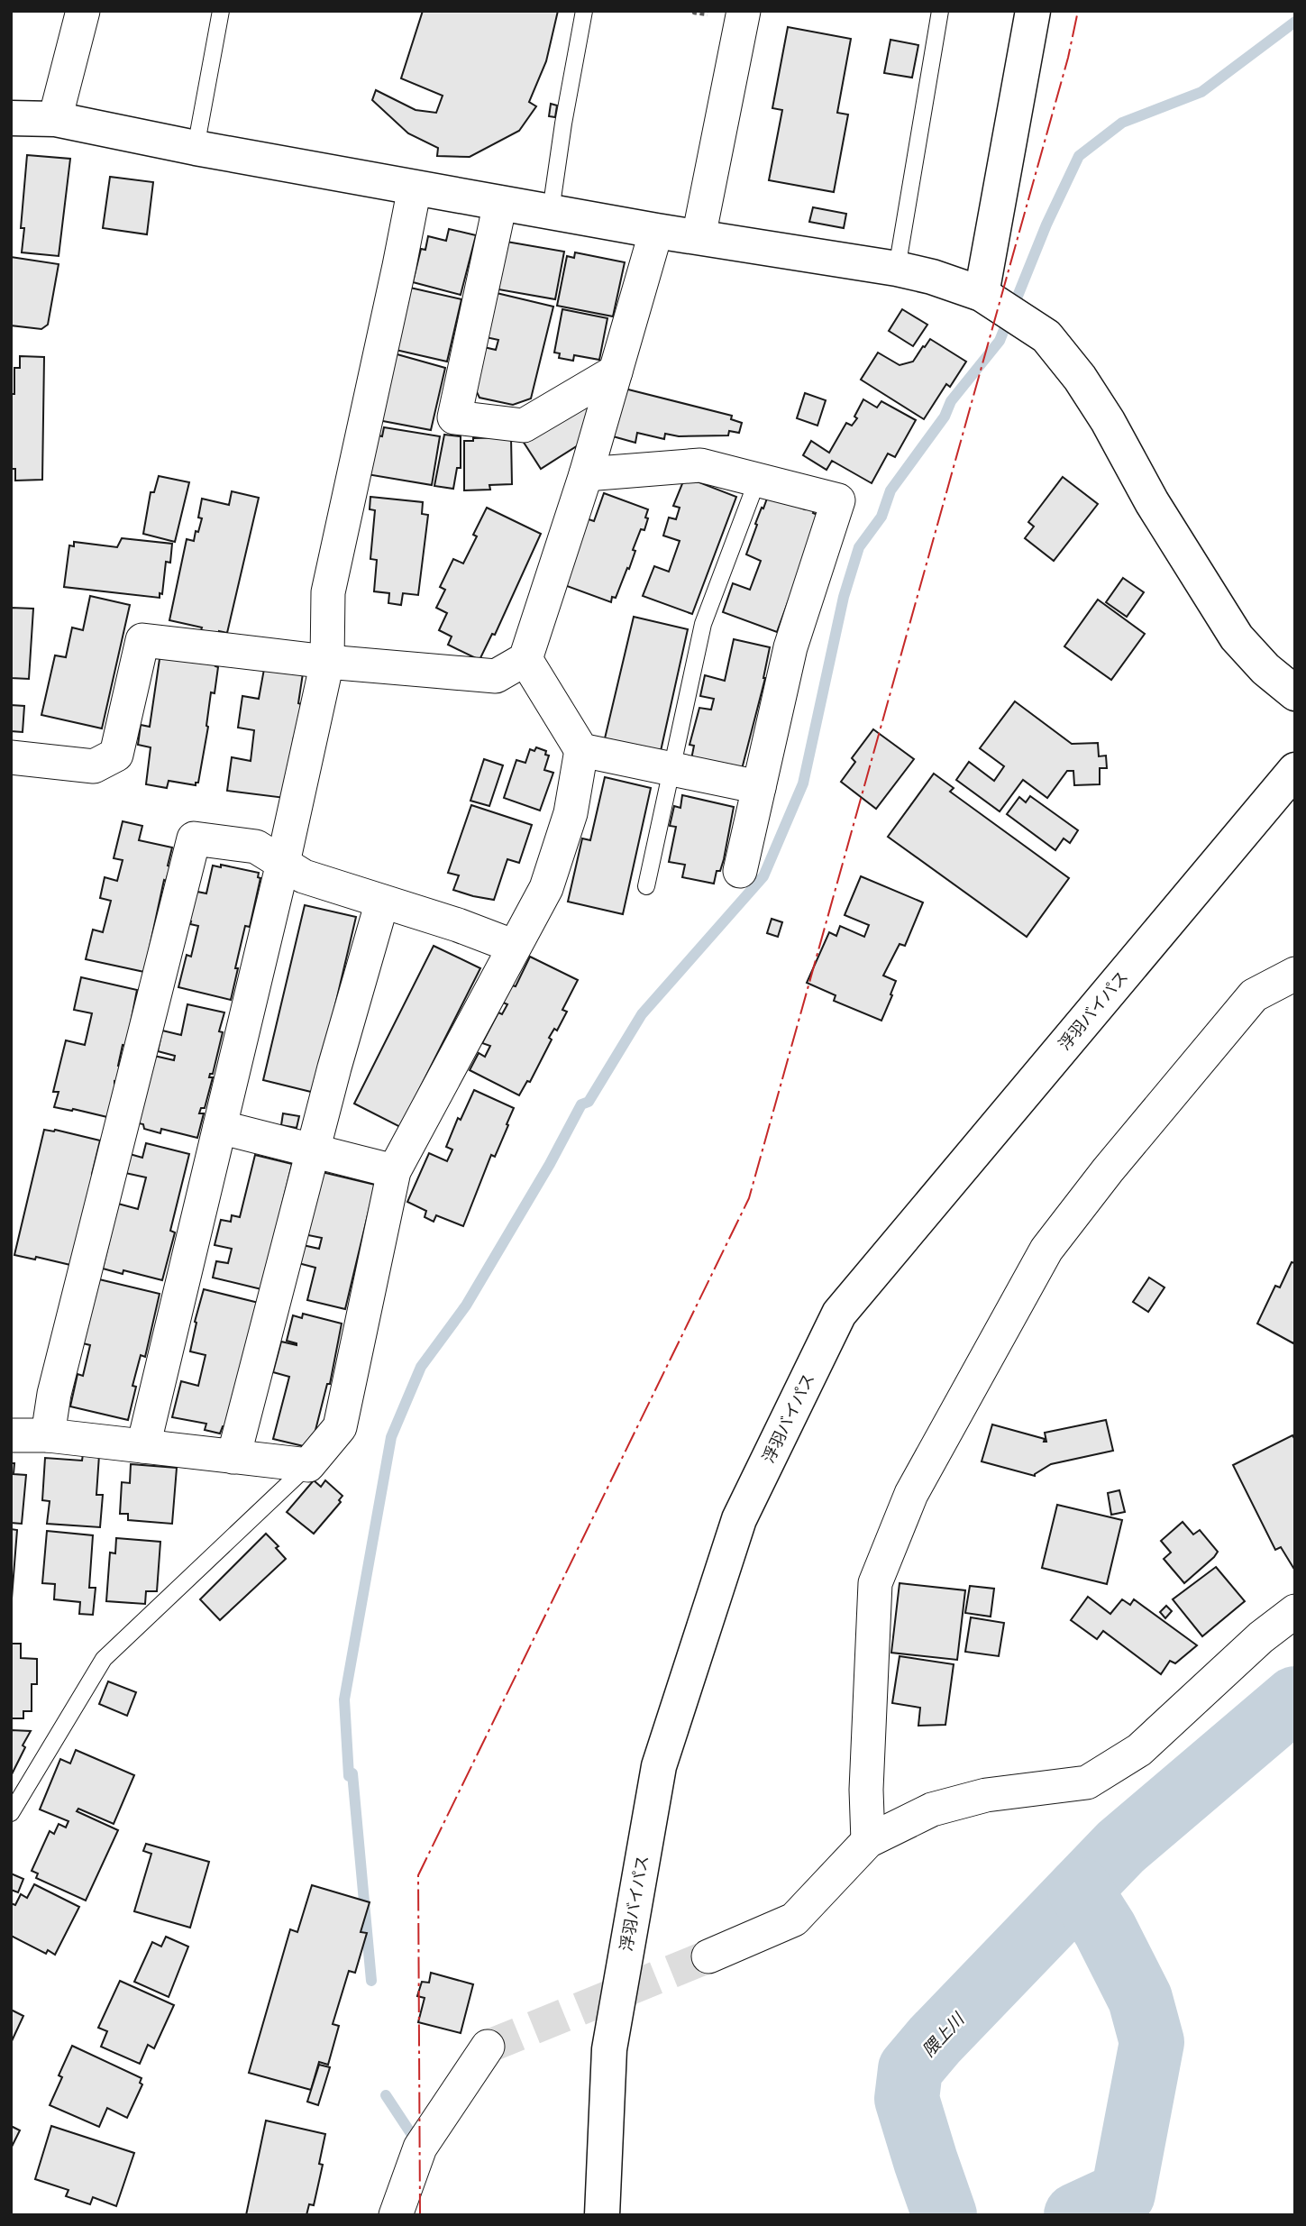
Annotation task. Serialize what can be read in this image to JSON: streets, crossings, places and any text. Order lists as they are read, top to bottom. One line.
{"streets":{"main road":["浮羽バイパス"]},"water":["隈上川"]}
